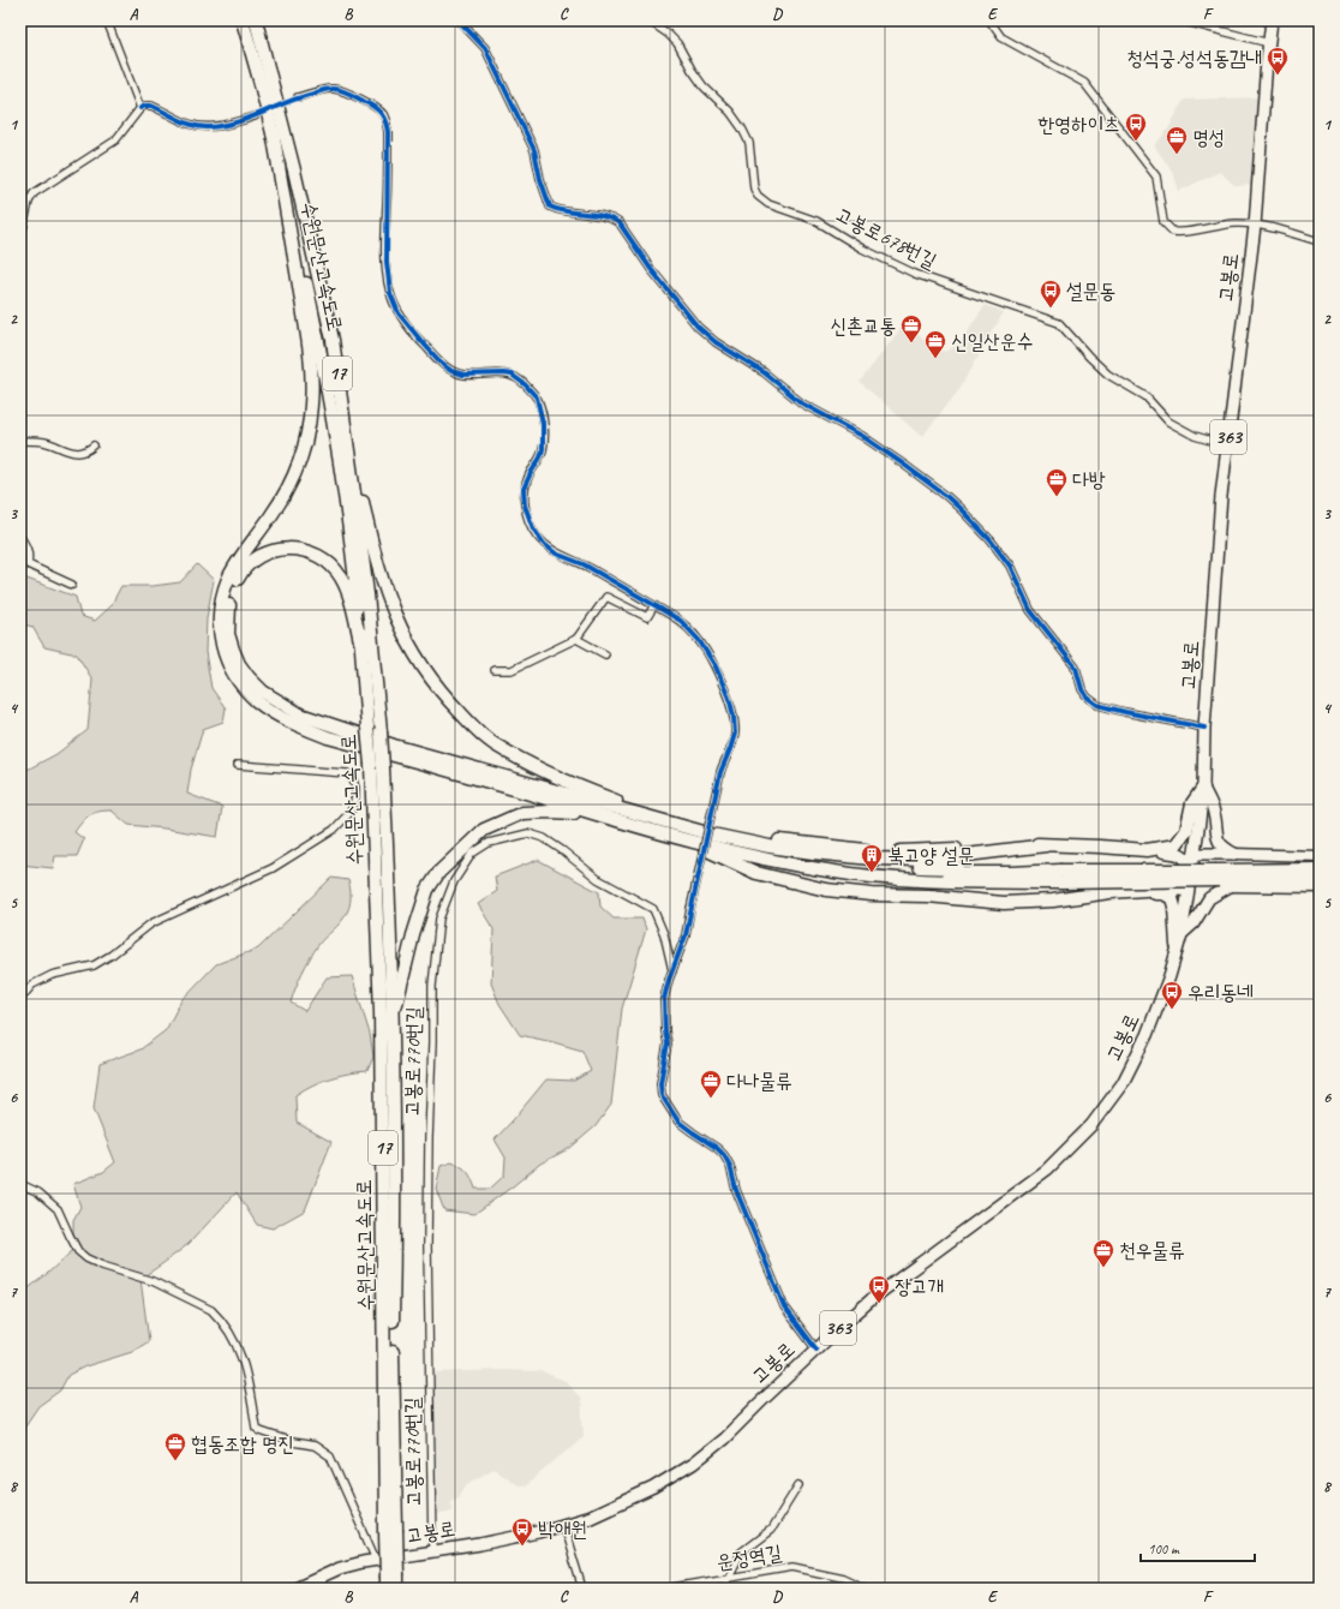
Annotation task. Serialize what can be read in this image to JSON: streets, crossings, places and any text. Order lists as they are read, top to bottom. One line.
{"streets":{"highway":["수원문산고속도로","17"],"main road":["고봉로","363"],"street":["고봉로678번길","고봉로770번길","운정역길"]},"crossings":[["고봉로678번길","고봉로"],["고봉로","고봉로770번길"]],"places":{"bus stop":["청석궁.성석동감내","한영하이츠","설문동","우리동네","장고개","박애원"],"office":["명성","신촌교통","신일산운수","다방","다나물류","천우물류","협동조합 명진"],"building":["북고양 설문"]},"scale_bar":"100 m","grid":{"columns":["A","B","C","D","E","F"],"rows":["1","2","3","4","5","6","7","8"]}}
